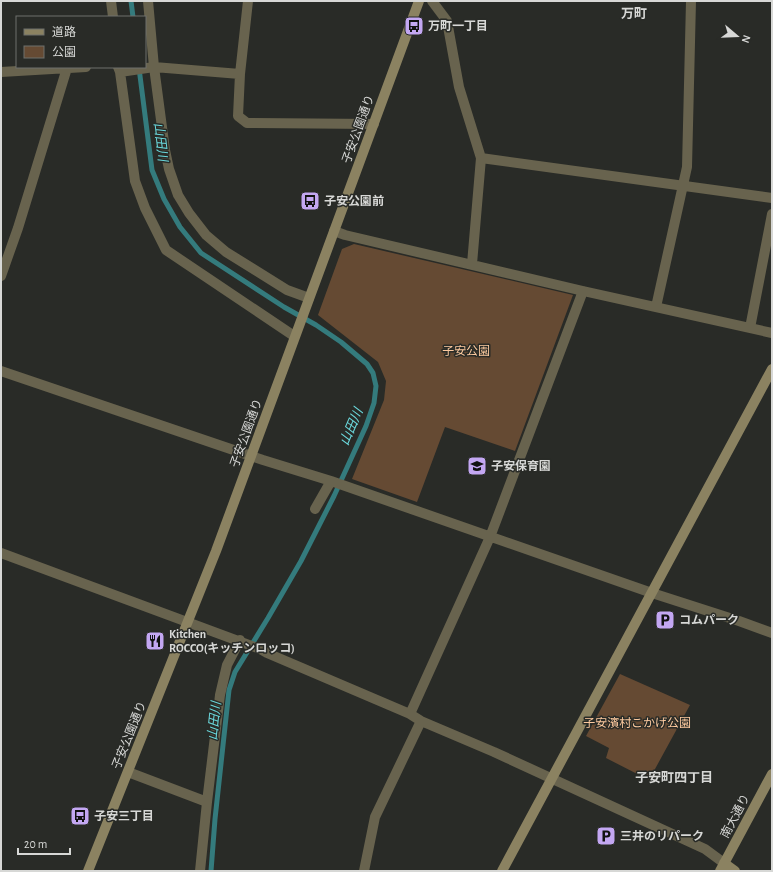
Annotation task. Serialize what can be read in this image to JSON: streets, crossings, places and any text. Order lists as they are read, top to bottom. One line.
{"streets":{"street":["子安公園通り","南大通り"]},"districts":["万町","子安町四丁目"],"water":["山田川"],"parks":["子安公園","子安濱村こかげ公園"],"places":{"bus stop":["万町一丁目","子安公園前","子安三丁目"],"school or university":["子安保育園"],"parking":["コムパーク","三井のリパーク"],"restaurant":["Kitchen ROCCO(キッチンロッコ)"]},"legend":["道路","公園"],"scale_bar":"20 m","north":"right"}
